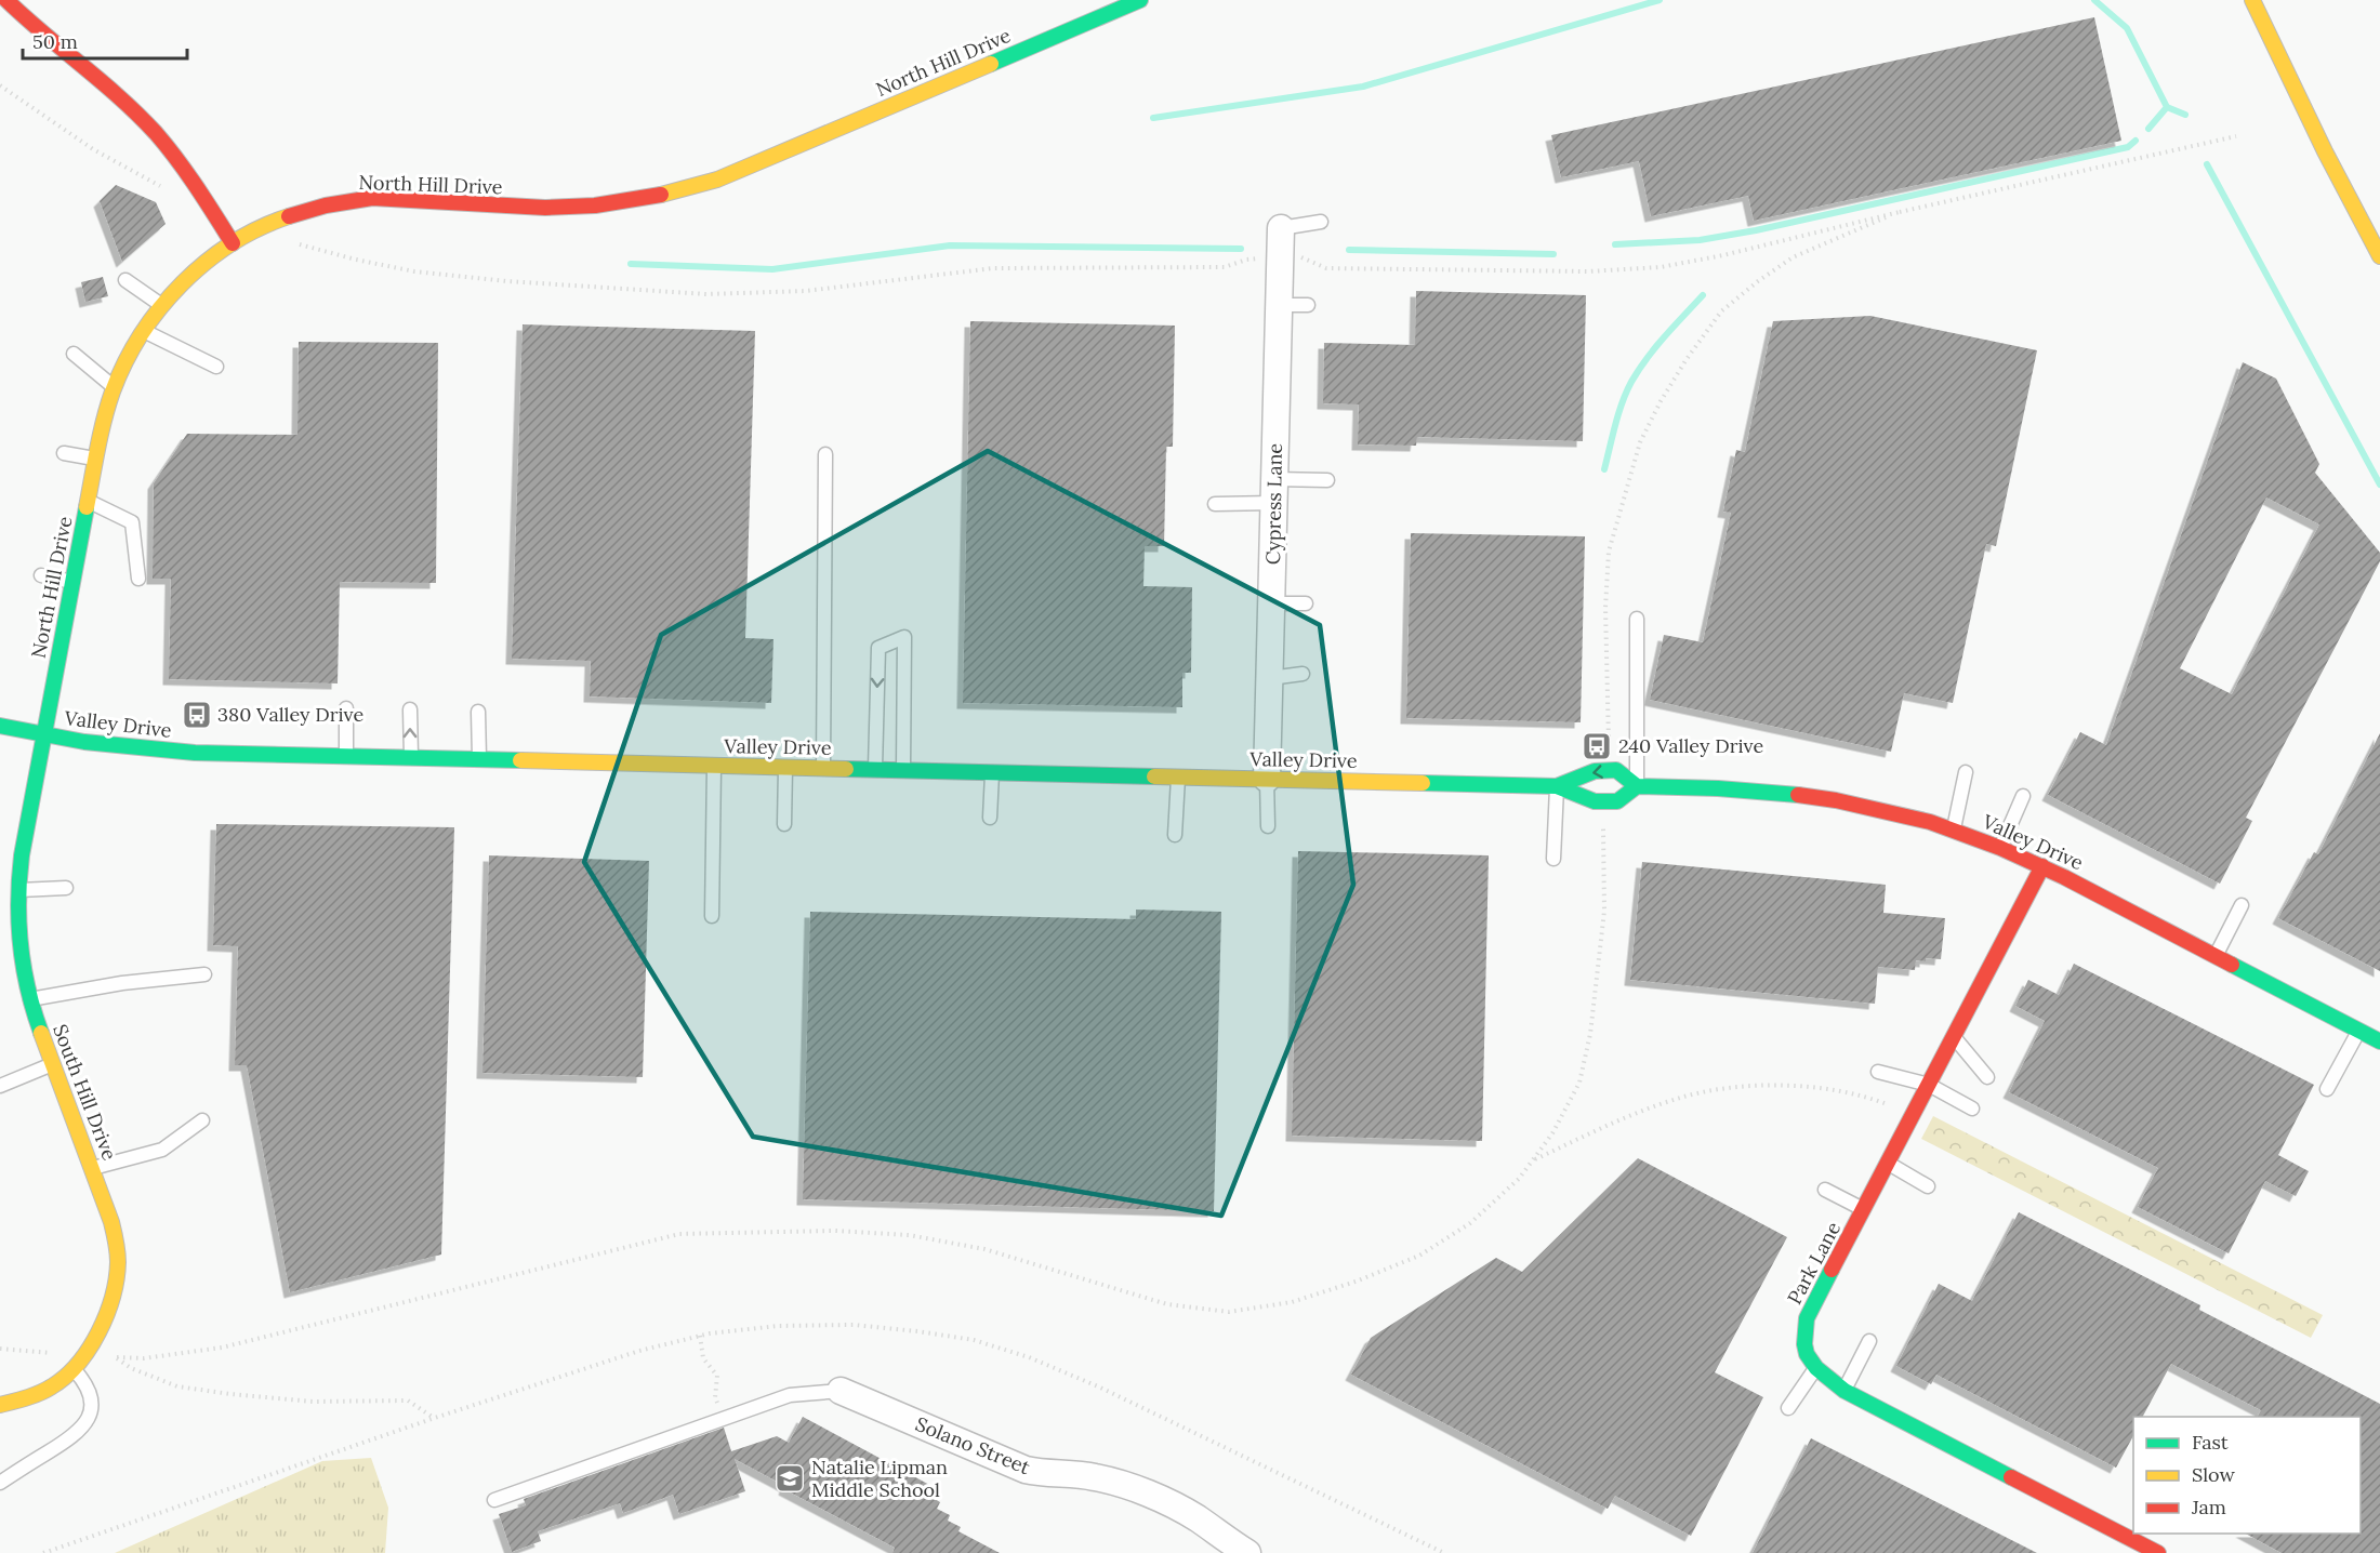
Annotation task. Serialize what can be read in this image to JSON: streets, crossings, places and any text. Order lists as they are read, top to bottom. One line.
{"streets":{"street":["North Hill Drive","Cypress Lane","Valley Drive","South Hill Drive","Park Lane","Solano Street"]},"crossings":[["North Hill Drive","Valley Drive"],["North Hill Drive","South Hill Drive"],["Cypress Lane","Valley Drive"],["Valley Drive","South Hill Drive"],["Valley Drive","Park Lane"]],"places":{"bus stop":["380 Valley Drive","240 Valley Drive"],"school or university":["Natalie Lipman Middle School"]},"legend":["Fast","Slow","Jam"],"scale_bar":"50 m"}
